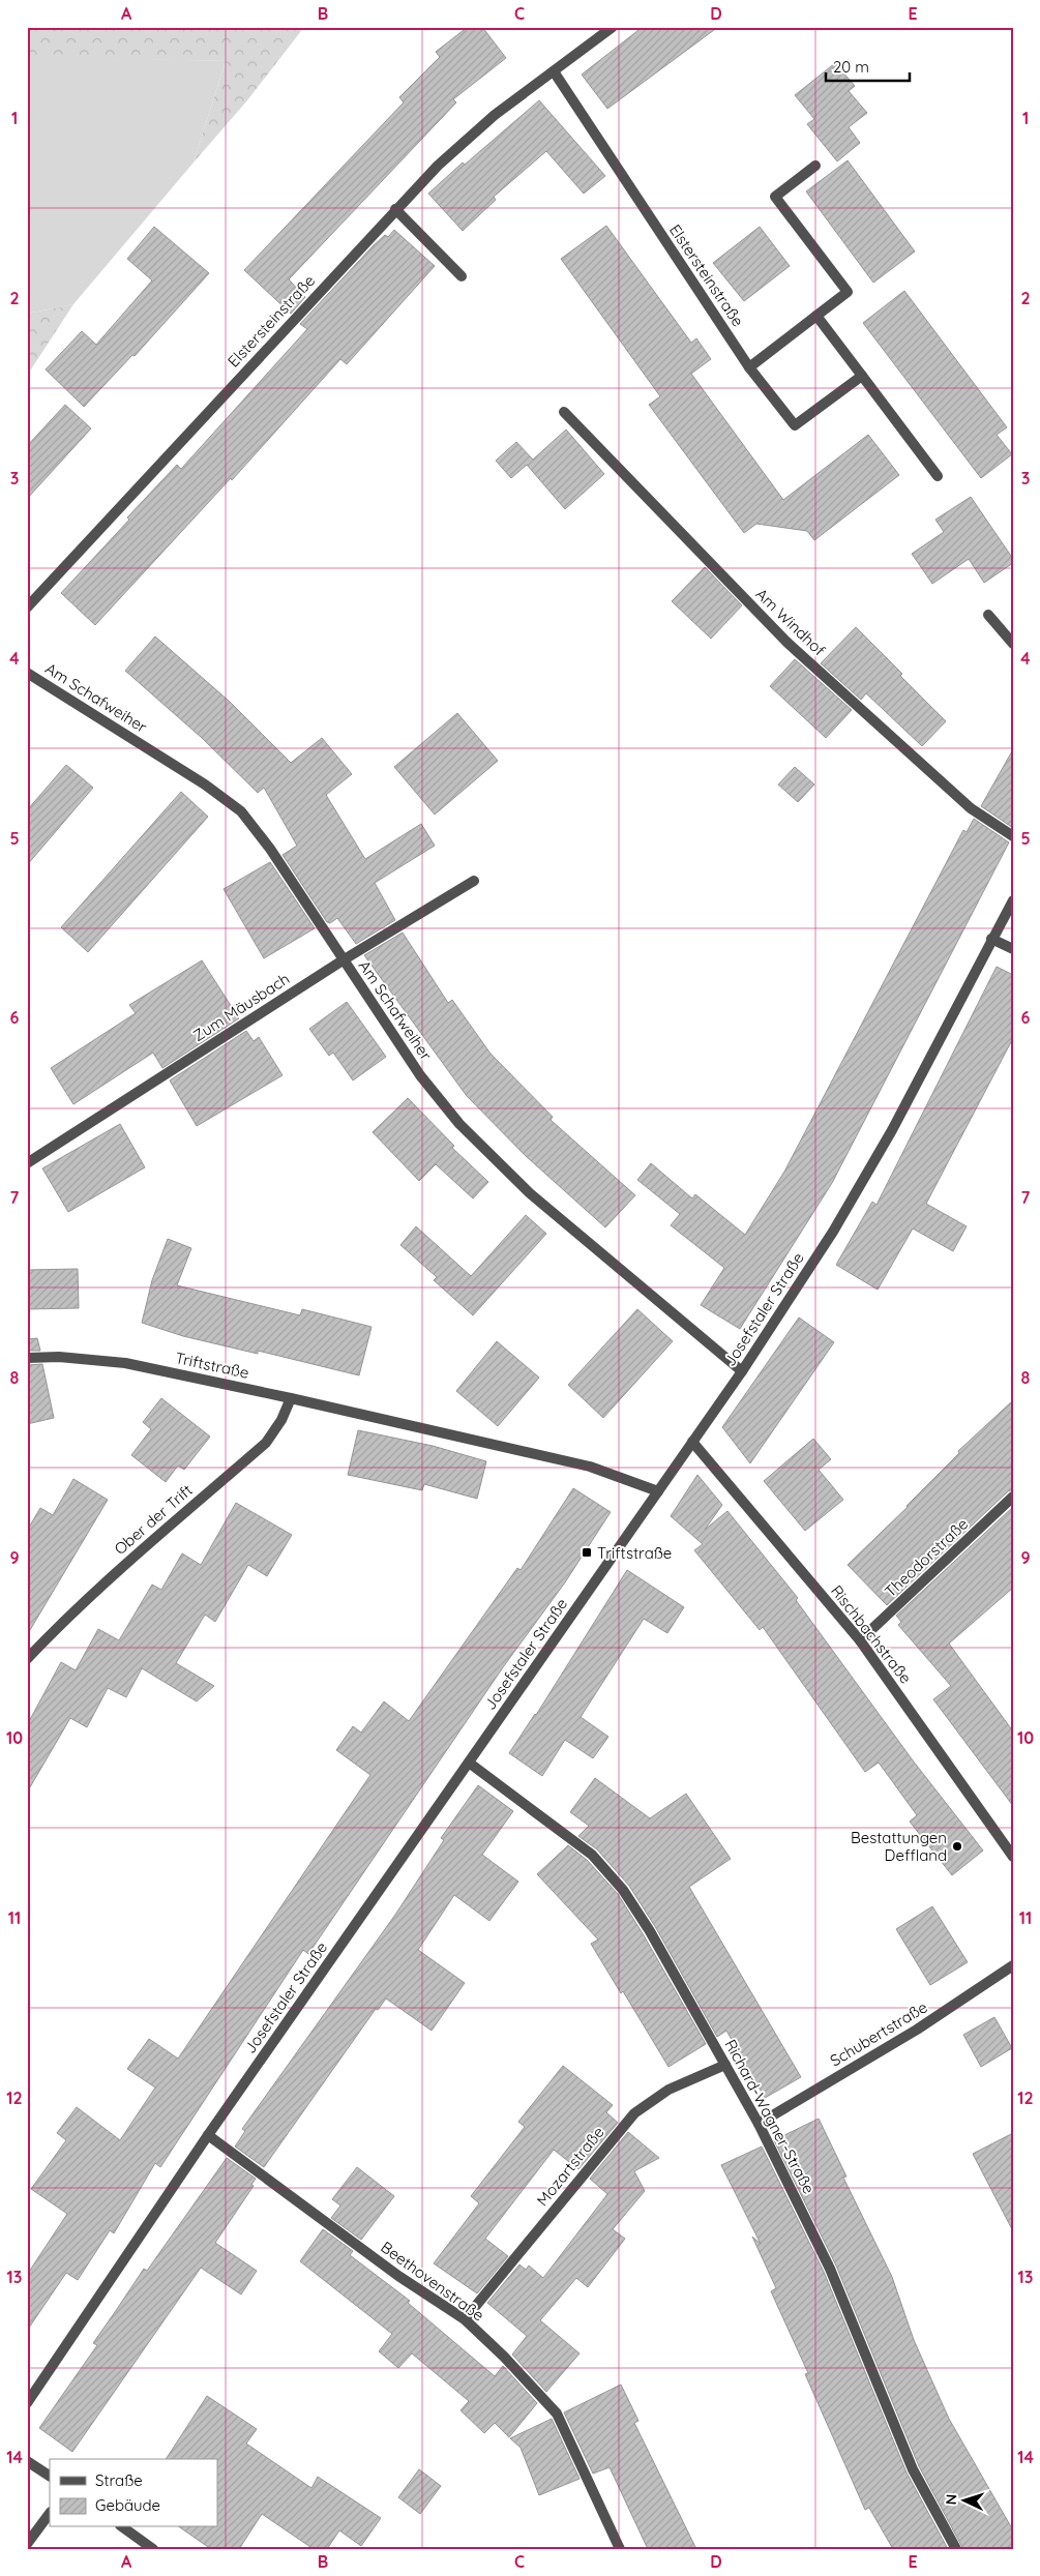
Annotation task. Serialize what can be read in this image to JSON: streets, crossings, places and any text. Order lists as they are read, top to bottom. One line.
{"streets":{"street":["Elstersteinstraße","Am Windhof","Am Schafweiher","Zum Mäusbach","Josefstaler Straße","Triftstraße","Ober der Trift","Theodorstraße","Rischbachstraße","Schubertstraße","Richard-Wagner-Straße","Mozartstraße","Beethovenstraße"]},"crossings":[["Am Schafweiher","Zum Mäusbach"],["Am Schafweiher","Josefstaler Straße"],["Josefstaler Straße","Triftstraße"],["Josefstaler Straße","Rischbachstraße"],["Josefstaler Straße","Richard-Wagner-Straße"],["Josefstaler Straße","Beethovenstraße"],["Triftstraße","Ober der Trift"],["Theodorstraße","Rischbachstraße"],["Schubertstraße","Richard-Wagner-Straße"],["Richard-Wagner-Straße","Mozartstraße"],["Mozartstraße","Beethovenstraße"]],"places":{"transit":["Triftstraße"],"other":["Bestattungen Deffland"]},"legend":["Straße","Gebäude"],"scale_bar":"20 m","north":"left","grid":{"columns":["A","B","C","D","E"],"rows":["1","2","3","4","5","6","7","8","9","10","11","12","13","14"]}}
